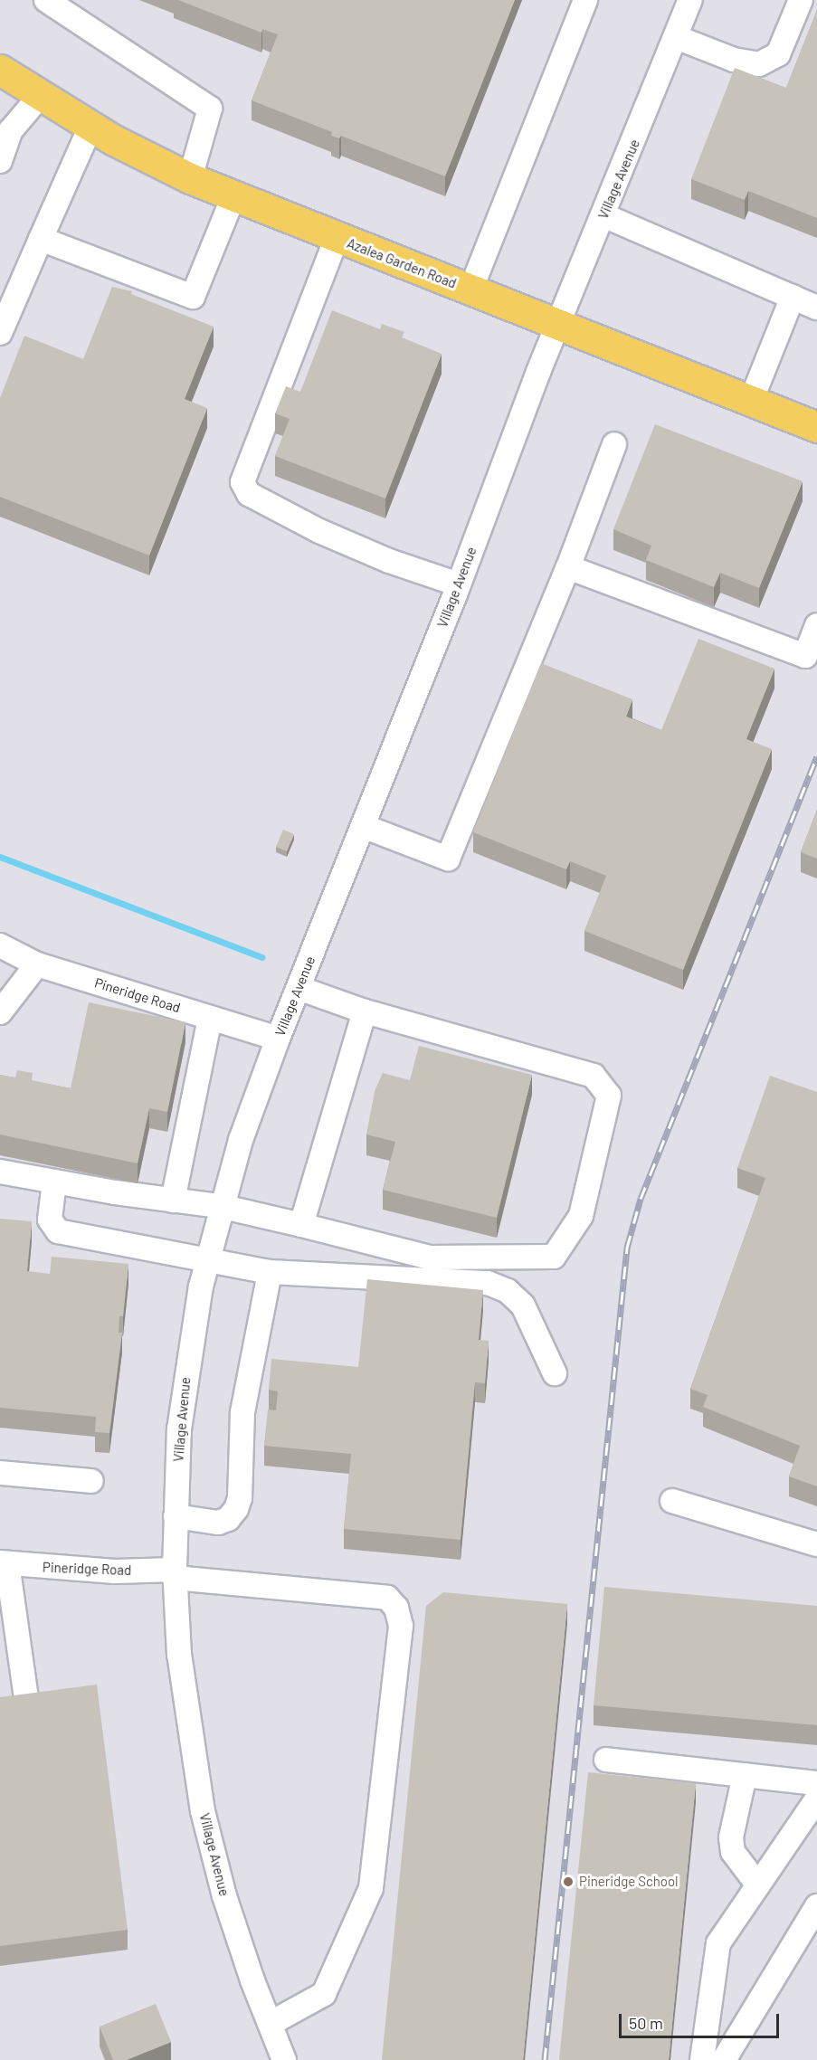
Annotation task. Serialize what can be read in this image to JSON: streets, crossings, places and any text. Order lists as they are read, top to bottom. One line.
{"streets":{"main road":["Azalea Garden Road"],"street":["Village Avenue","Pineridge Road"]},"crossings":[["Village Avenue","Azalea Garden Road"],["Village Avenue","Pineridge Road"]],"places":["Pineridge School"],"scale_bar":"50 m"}
